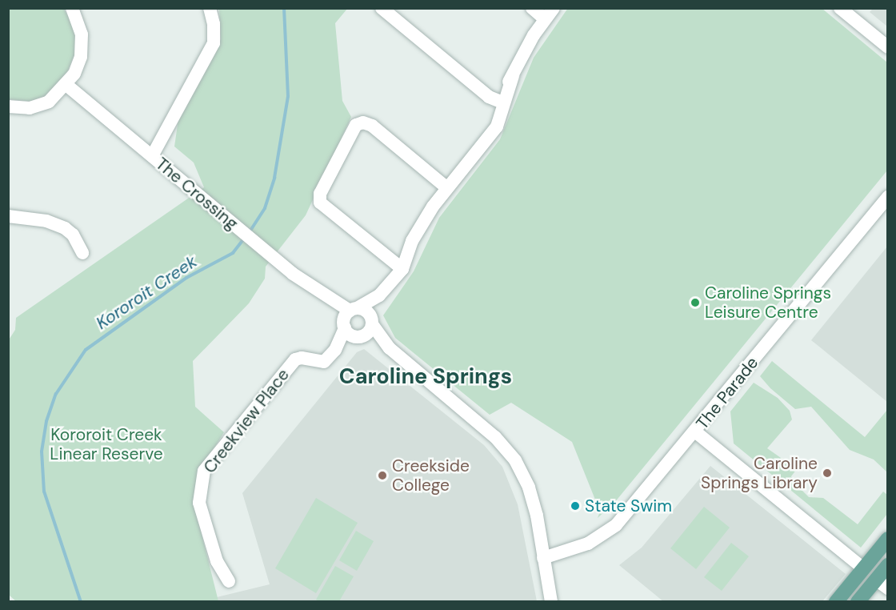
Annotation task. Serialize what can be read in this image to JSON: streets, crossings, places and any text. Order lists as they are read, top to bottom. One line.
{"streets":{"street":["The Crossing","The Parade","Creekview Place"]},"crossings":[["The Crossing","The Parade"],["The Crossing","Creekview Place"]],"districts":["Caroline Springs"],"water":["Kororoit Creek"],"parks":["Kororoit Creek Linear Reserve"],"places":["Caroline Springs Leisure Centre","Caroline Springs Library","Creekside College","State Swim"]}
